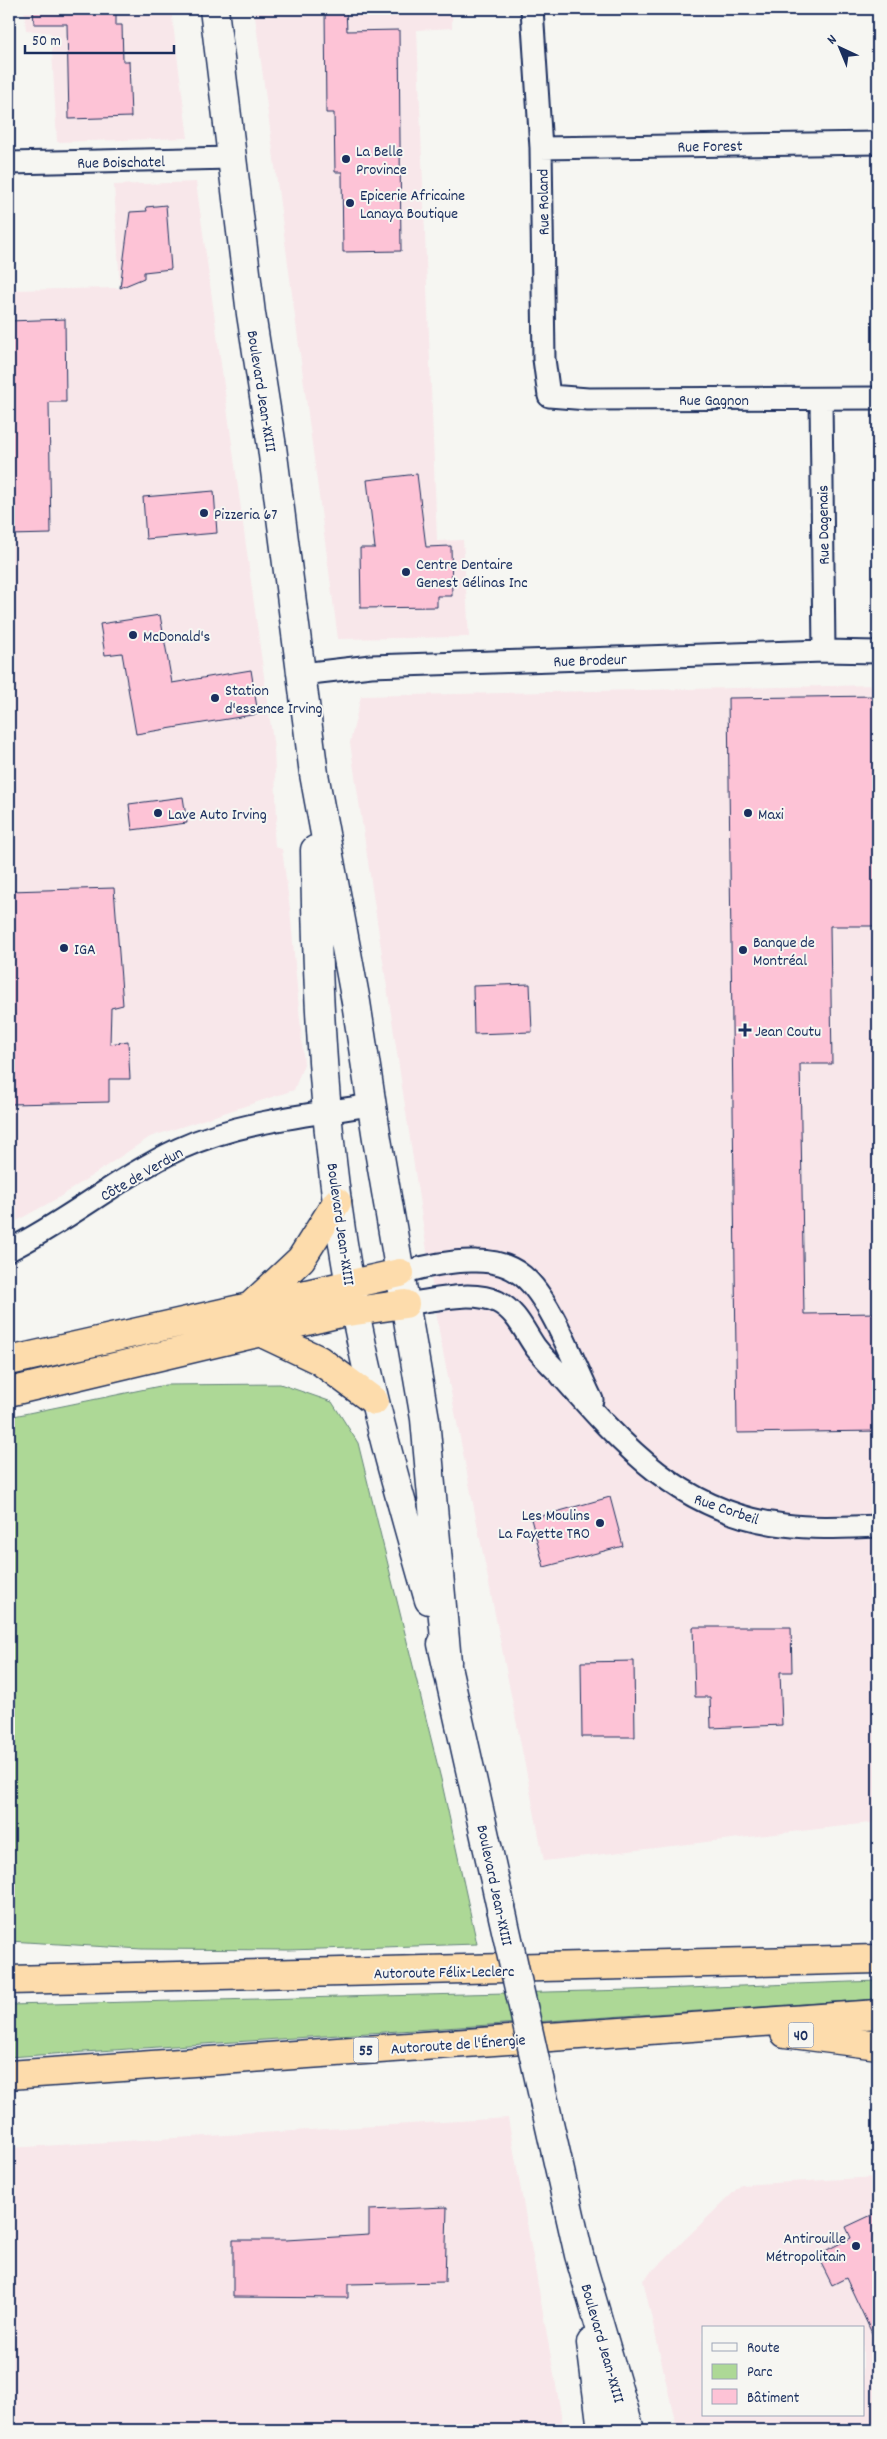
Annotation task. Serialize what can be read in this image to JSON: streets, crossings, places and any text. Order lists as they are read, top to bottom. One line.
{"streets":{"highway":["Autoroute Félix-Leclerc","40","Autoroute de l'Énergie","55"],"street":["Rue Forest","Rue Boischatel","Rue Roland","Boulevard Jean-XXIII","Rue Gagnon","Rue Dagenais","Rue Brodeur","Côte de Verdun","Rue Corbeil"]},"crossings":[["Rue Forest","Rue Roland"],["Rue Boischatel","Boulevard Jean-XXIII"],["Rue Roland","Rue Gagnon"],["Boulevard Jean-XXIII","Rue Brodeur"],["Boulevard Jean-XXIII","Côte de Verdun"],["Boulevard Jean-XXIII","Rue Corbeil"],["Rue Gagnon","Rue Dagenais"],["Rue Dagenais","Rue Brodeur"],["40","Autoroute de l'Énergie"]],"places":{"other":["La Belle Province","Epicerie Africaine Lanaya Boutique","Pizzeria 67","Centre Dentaire Genest Gélinas Inc","McDonald's","Station d'essence Irving","Lave Auto Irving","Maxi","IGA","Banque de Montréal","Les Moulins La Fayette TRO","Antirouille Métropolitain"],"health":["Jean Coutu"]},"legend":["Route","Parc","Bâtiment"],"scale_bar":"50 m","north":"top left"}
